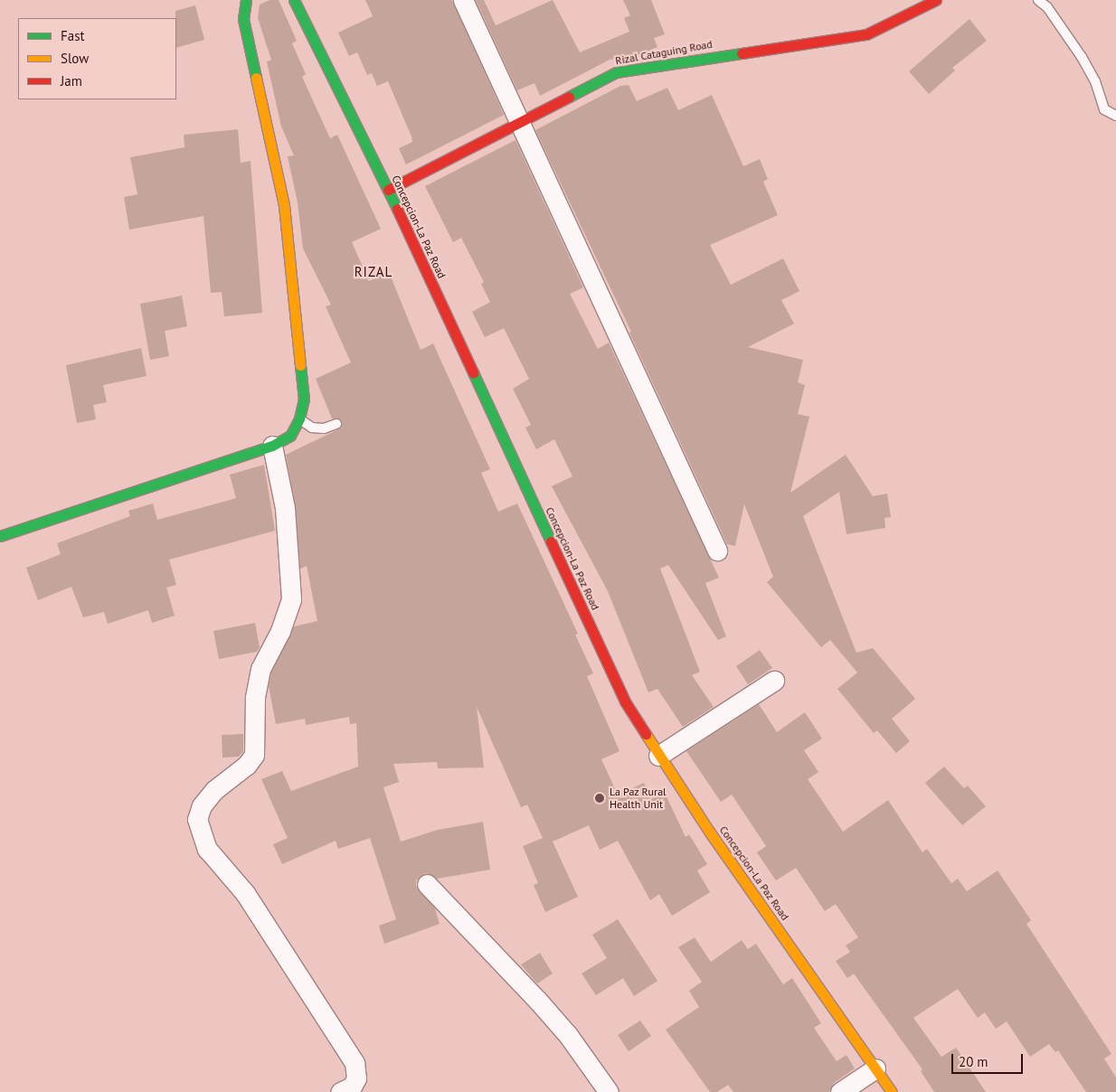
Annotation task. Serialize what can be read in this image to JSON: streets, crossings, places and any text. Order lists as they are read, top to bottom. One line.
{"streets":{"street":["Rizal Cataguing Road","Concepcion-La Paz Road"]},"crossings":[["Rizal Cataguing Road","Concepcion-La Paz Road"]],"districts":["RIZAL"],"places":["La Paz Rural Health Unit"],"legend":["Fast","Slow","Jam"],"scale_bar":"20 m"}
